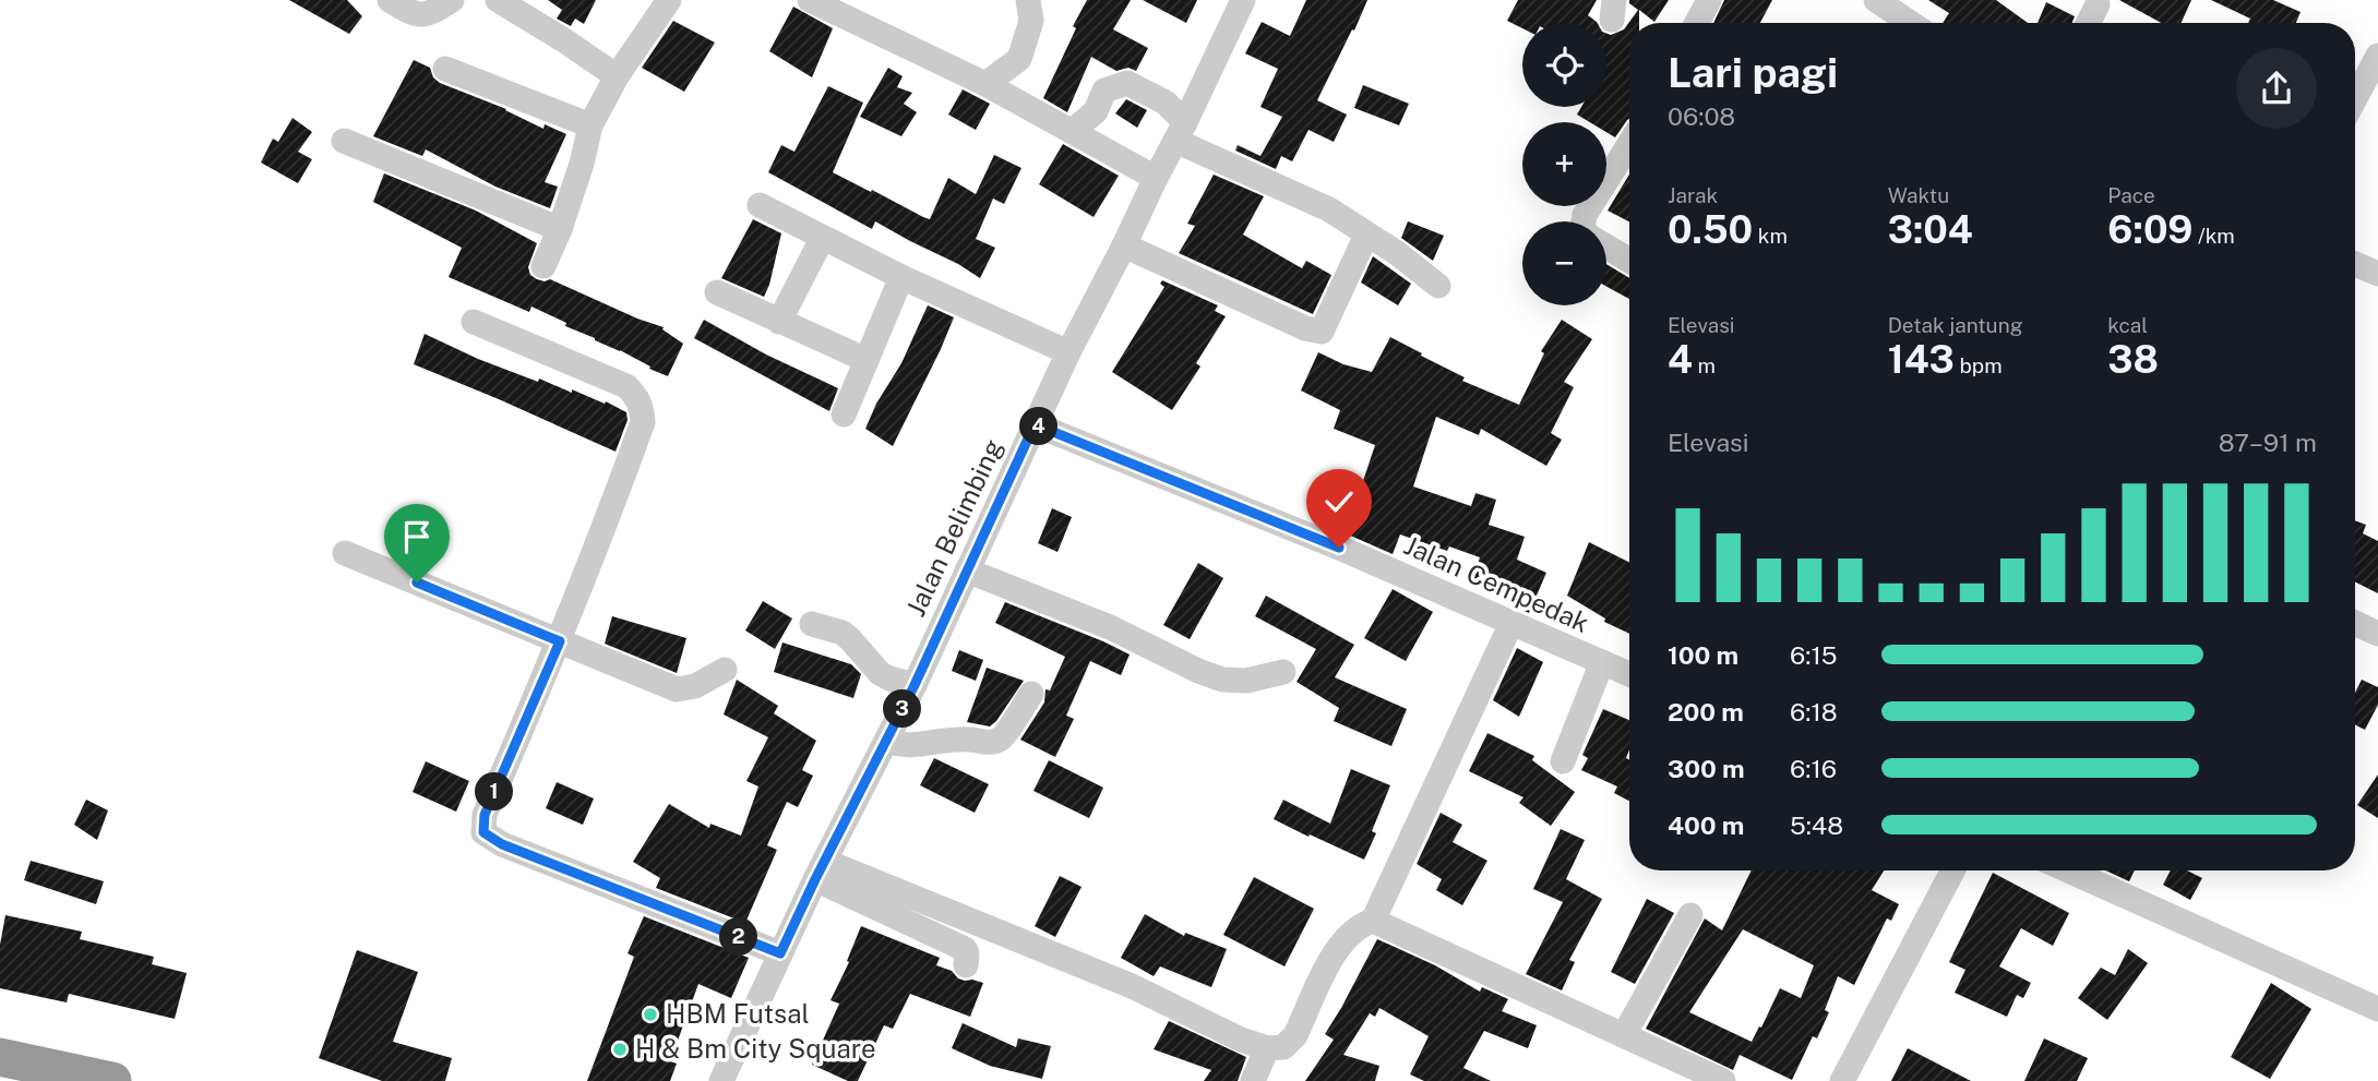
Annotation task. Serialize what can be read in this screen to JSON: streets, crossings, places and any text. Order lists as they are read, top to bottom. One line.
{"streets":{"street":["Jalan Belimbing","Jalan Cempedak"]},"crossings":[["Jalan Belimbing","Jalan Cempedak"]],"places":["HBM Futsal","H & Bm City Square"],"page":{"map_buttons":["+","−"],"heading":["Lari pagi","06:08"],"stats":[["Jarak","0.50 km"],["Waktu","3:04"],["Pace","6:09 /km"],["Elevasi","4 m"],["Detak jantung","143 bpm"],["kcal","38"]],"pins":["4","3","1","2"],"chart":["Elevasi","87–91 m"],"list":[{"name":"100 m","note":"6:15"},{"name":"200 m","note":"6:18"},{"name":"300 m","note":"6:16"},{"name":"400 m","note":"5:48"}]}}
